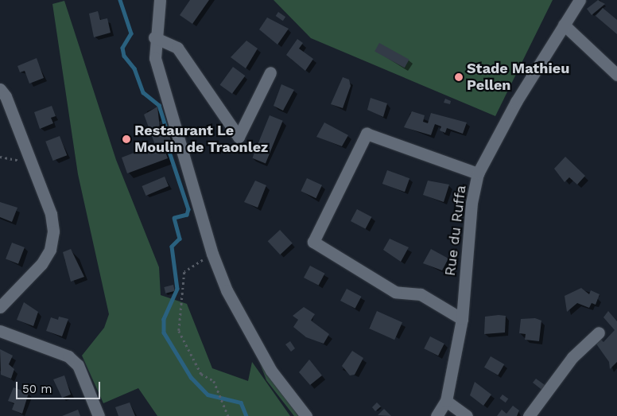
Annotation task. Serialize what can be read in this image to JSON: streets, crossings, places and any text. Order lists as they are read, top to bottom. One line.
{"streets":{"street":["Rue du Ruffa"]},"places":["Stade Mathieu Pellen","Restaurant Le Moulin de Traonlez"],"scale_bar":"50 m"}
